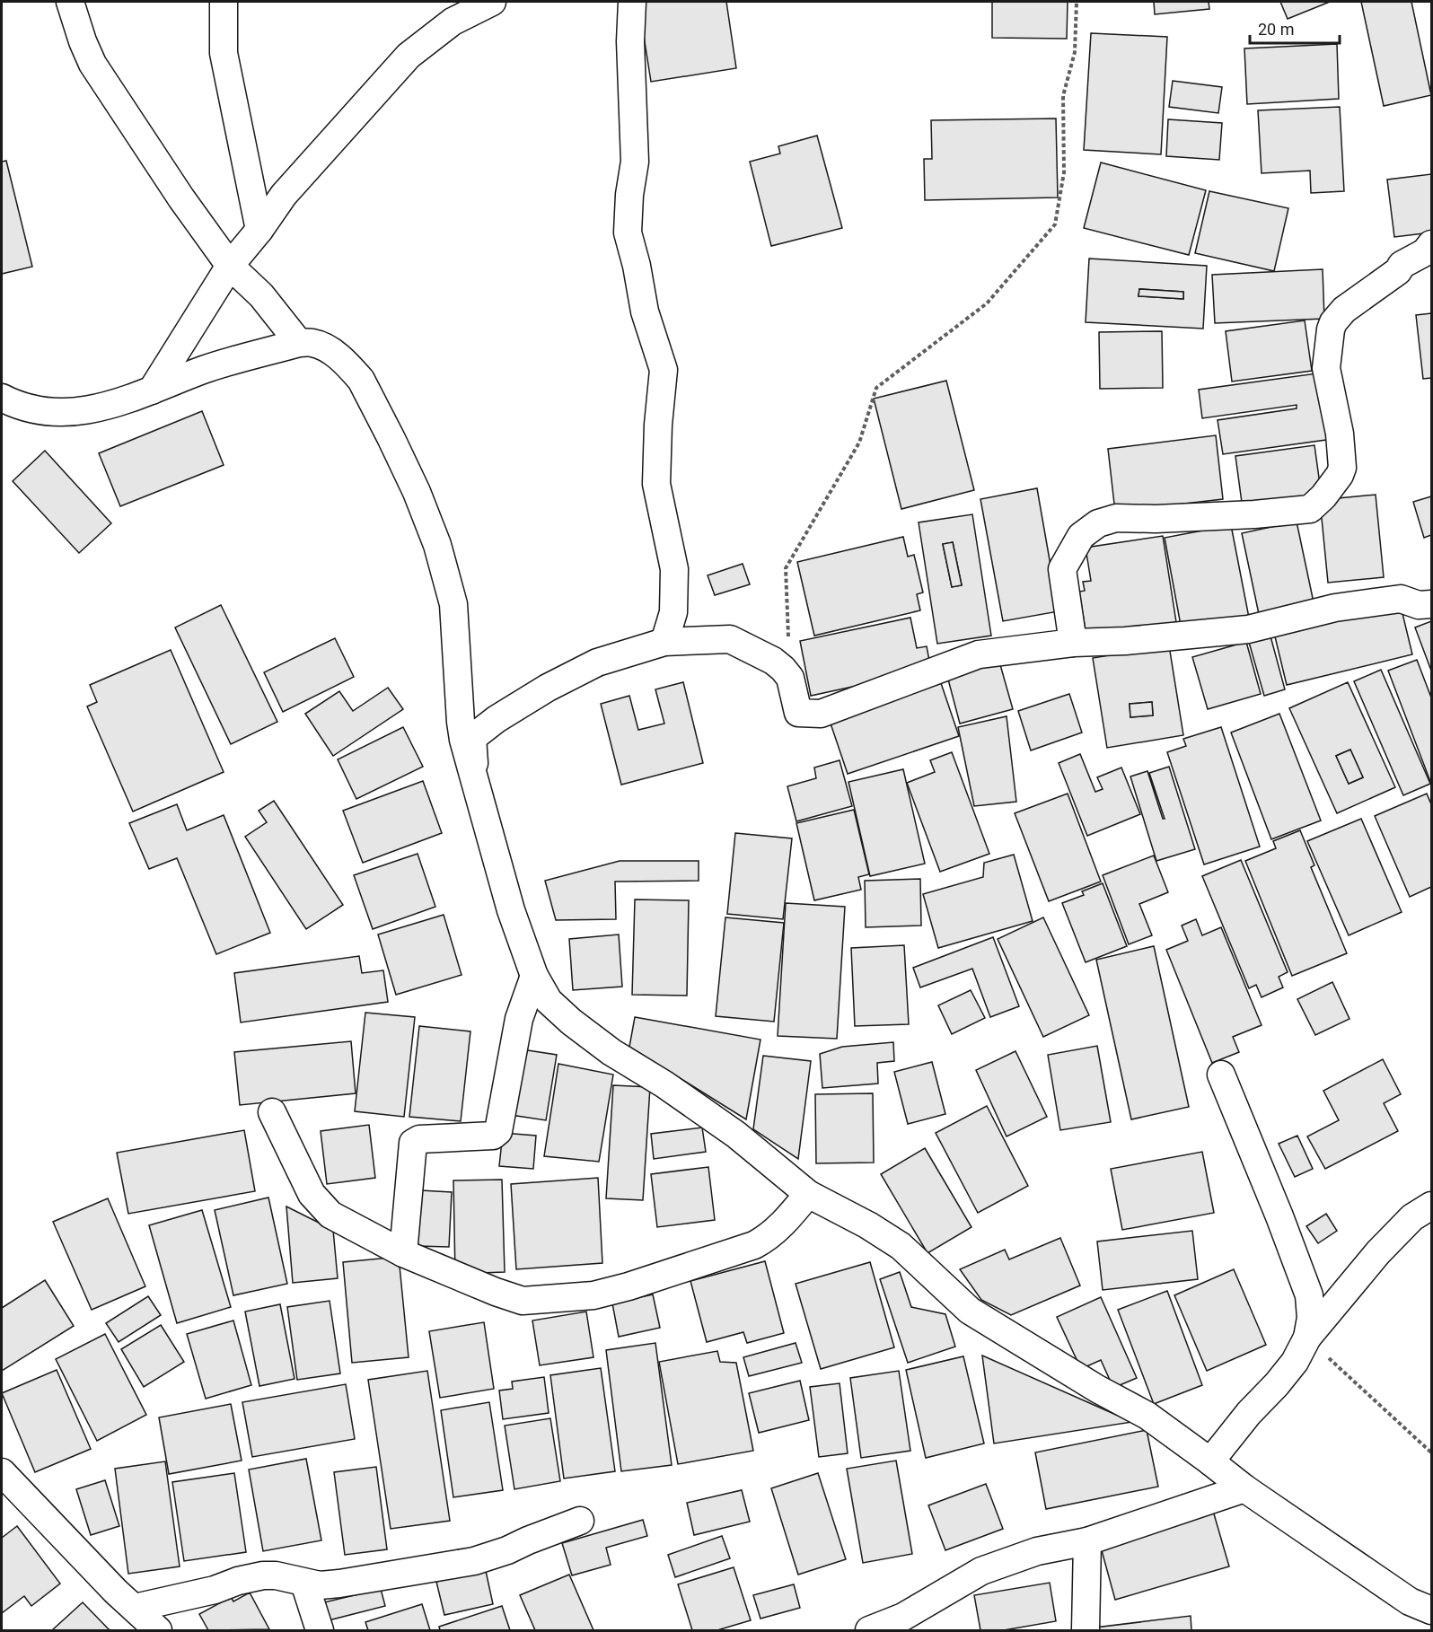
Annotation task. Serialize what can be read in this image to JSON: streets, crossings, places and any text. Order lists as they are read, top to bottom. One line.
{"scale_bar":"20 m"}
